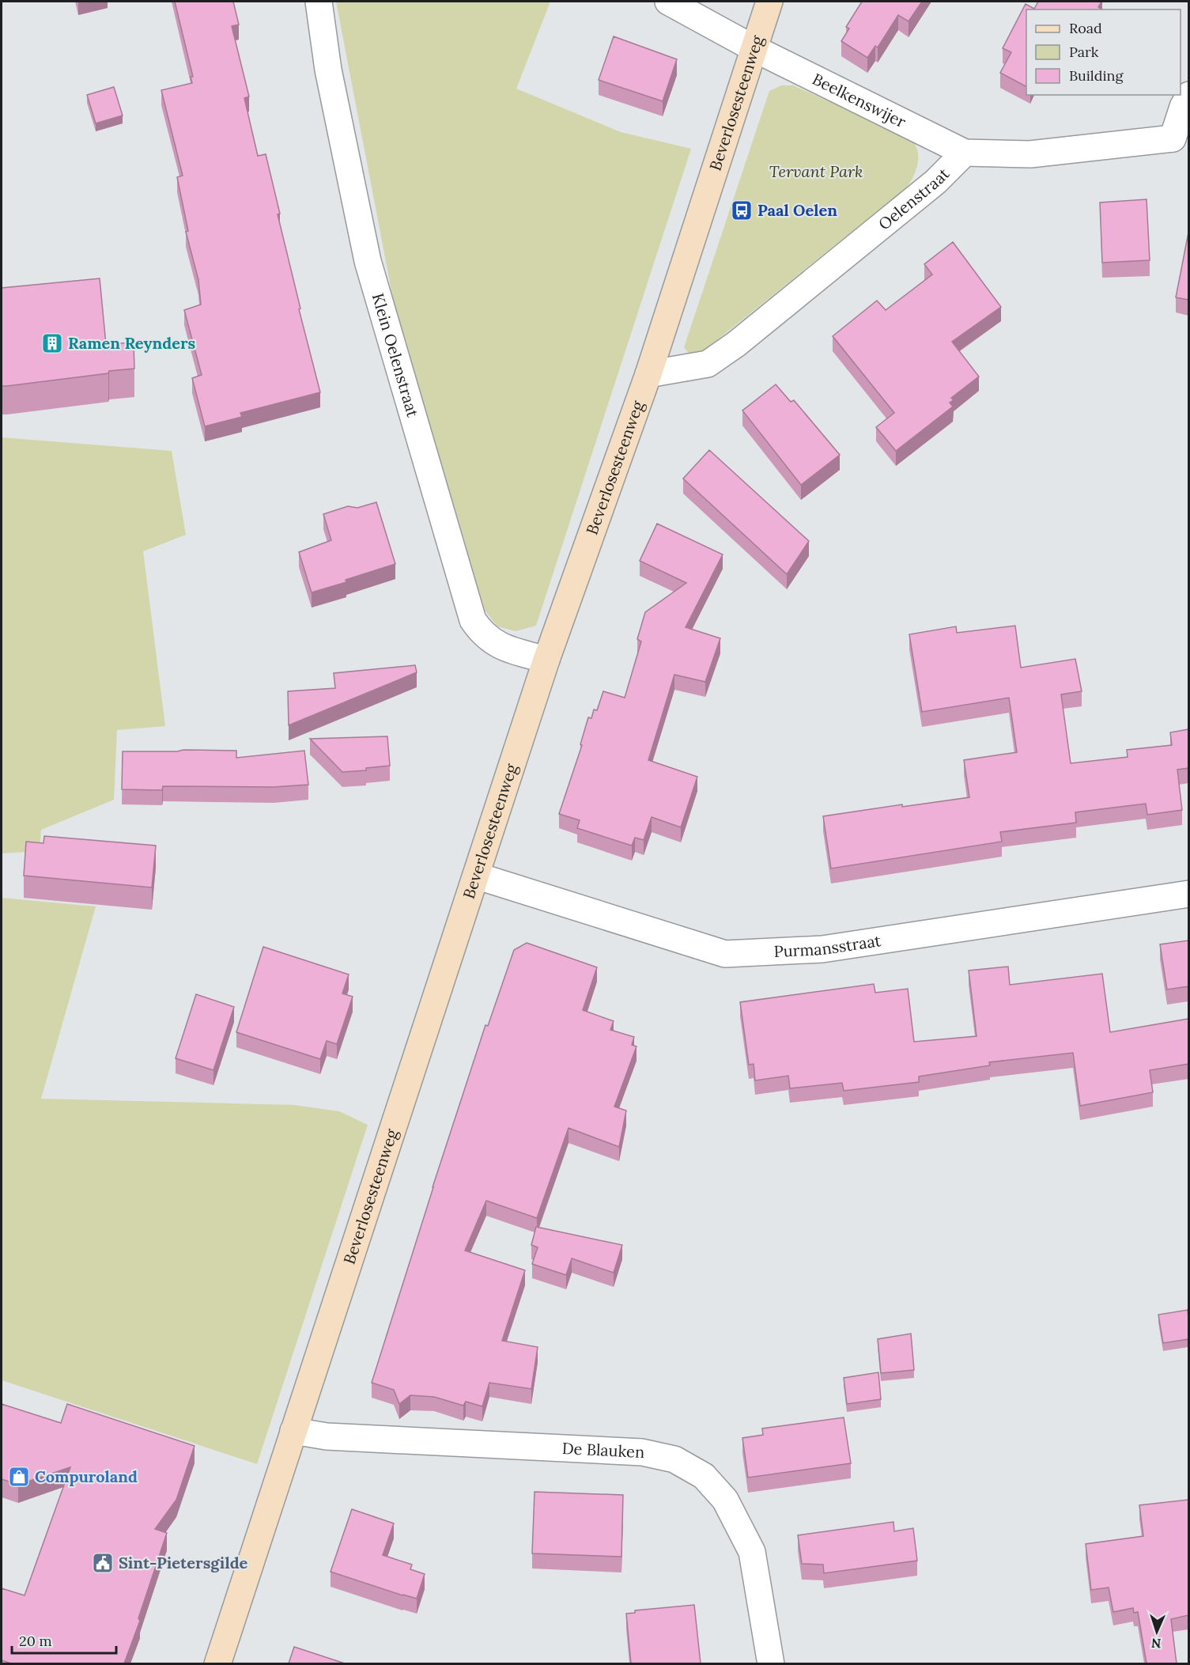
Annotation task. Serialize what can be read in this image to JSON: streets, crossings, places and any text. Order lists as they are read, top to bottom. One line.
{"streets":{"street":["Beelkenswijer","Beverlosesteenweg","Oelenstraat","Klein Oelenstraat","Purmansstraat","De Blauken"]},"crossings":[["Beelkenswijer","Beverlosesteenweg"],["Beelkenswijer","Oelenstraat"],["Beverlosesteenweg","Oelenstraat"],["Beverlosesteenweg","Klein Oelenstraat"],["Beverlosesteenweg","Purmansstraat"],["Beverlosesteenweg","De Blauken"]],"parks":["Tervant Park"],"places":{"bus stop":["Paal Oelen"],"building":["Ramen Reynders"],"shop":["Compuroland"],"public building":["Sint-Pietersgilde"]},"legend":["Road","Park","Building"],"scale_bar":"20 m","north":"bottom"}
